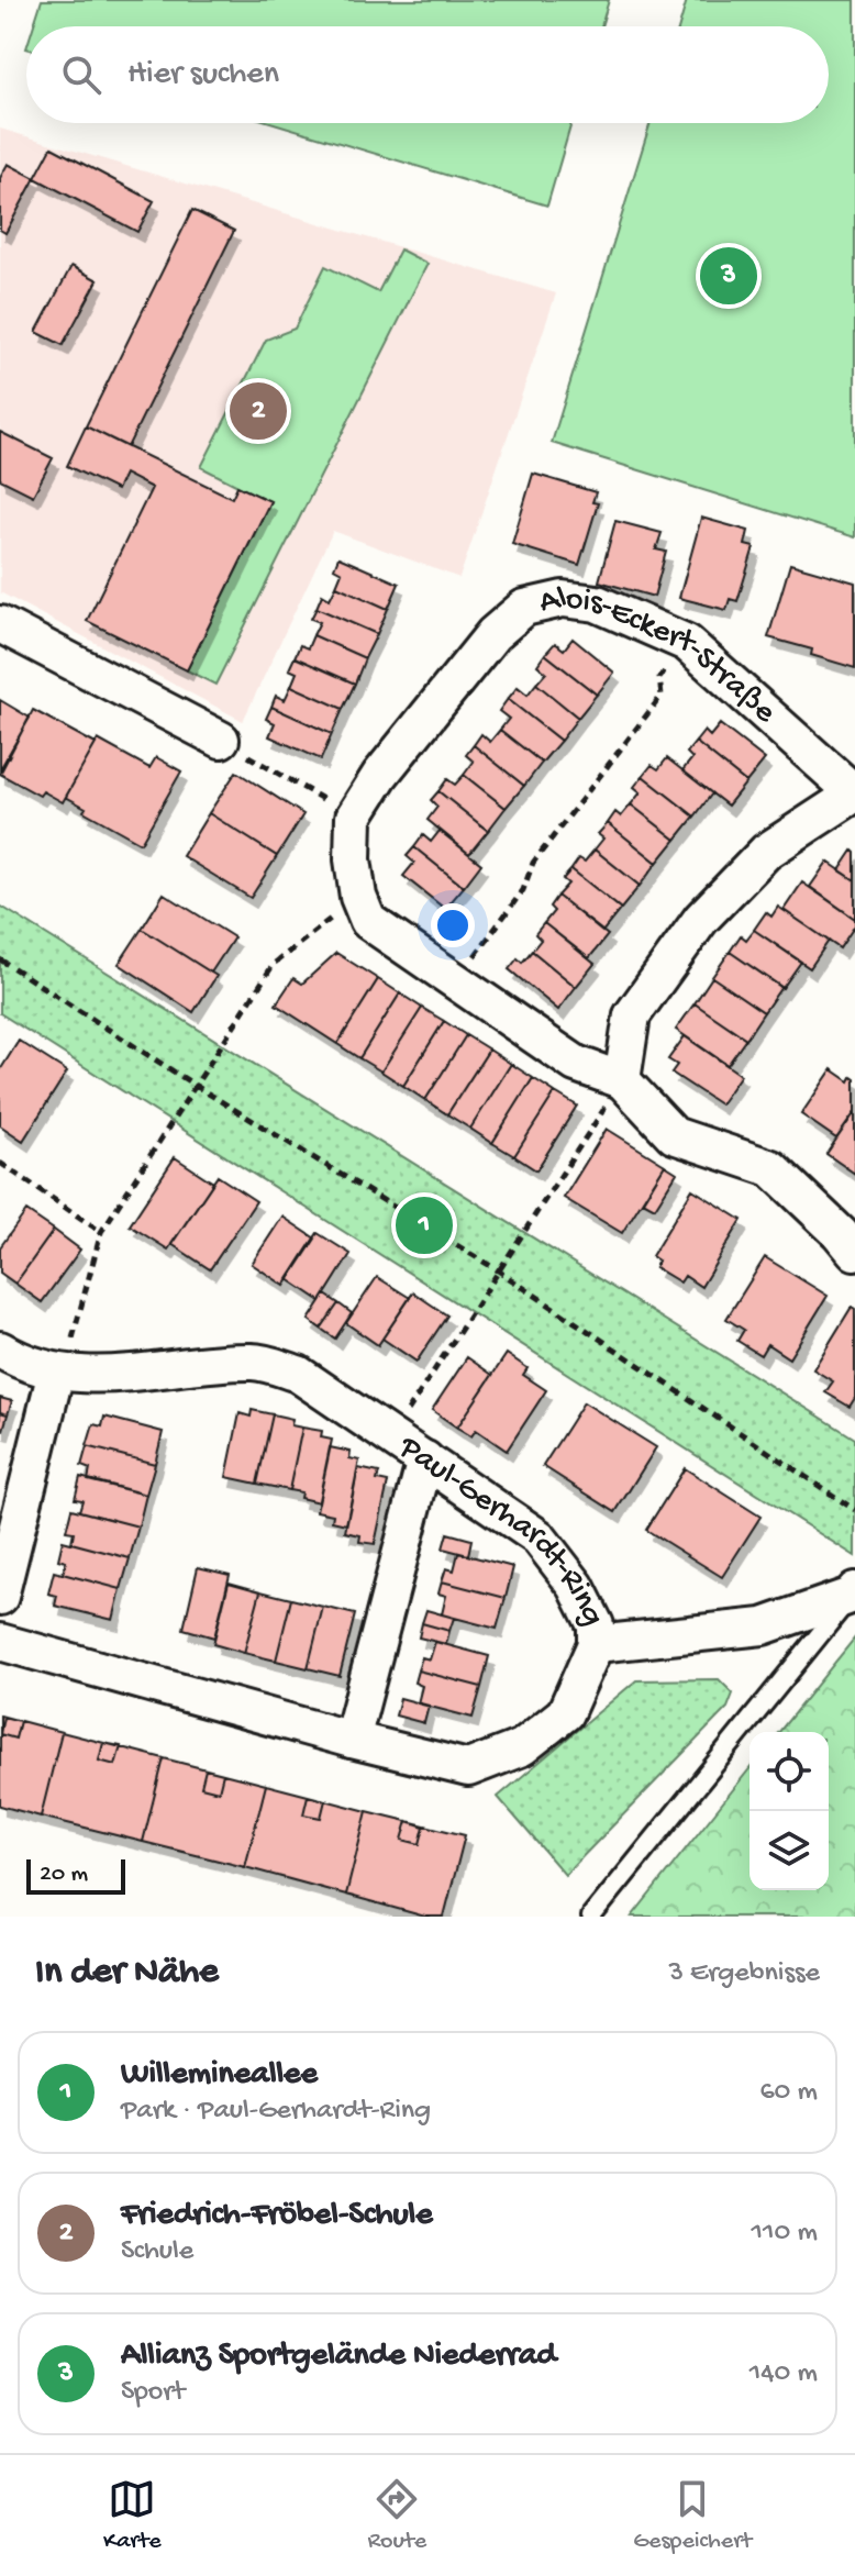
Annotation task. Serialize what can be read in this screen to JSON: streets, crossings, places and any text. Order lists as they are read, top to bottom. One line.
{"streets":{"street":["Alois-Eckert-Straße","Paul-Gerhardt-Ring"]},"scale_bar":"20 m","page":{"search":"Hier suchen","pins":["3","2","1"],"scale":"20 m","heading":["In der Nähe","3 Ergebnisse"],"list":[{"mark":"1","name":"Willemineallee","note":"Park · Paul-Gerhardt-Ring","value":"60 m"},{"mark":"2","name":"Friedrich-Fröbel-Schule","note":"Schule","value":"110 m"},{"mark":"3","name":"Allianz Sportgelände Niederrad","note":"Sport","value":"140 m"}],"nav":["Karte","Route","Gespeichert"]}}
